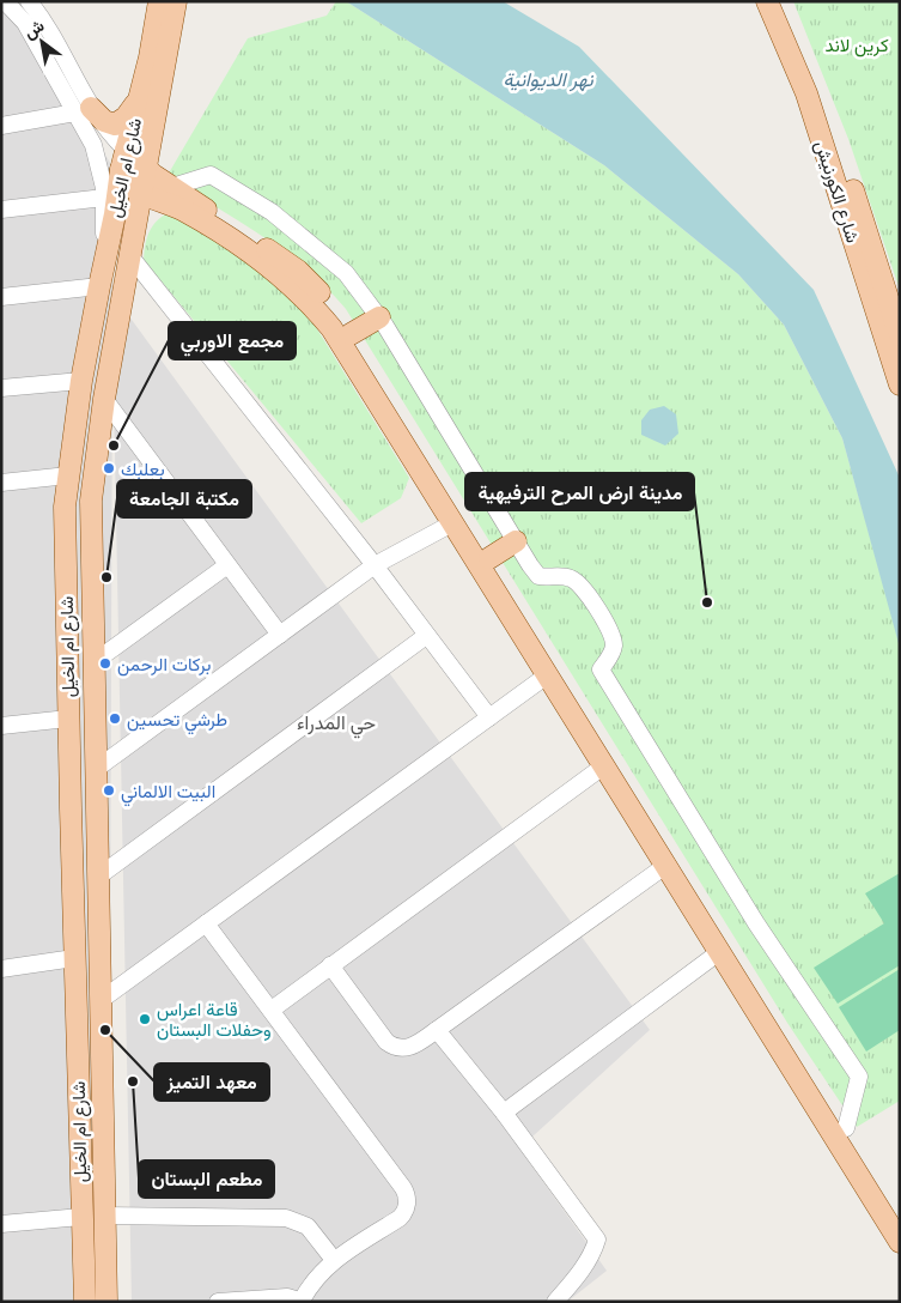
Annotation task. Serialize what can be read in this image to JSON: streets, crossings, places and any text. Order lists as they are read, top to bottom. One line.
{"streets":{"main road":["شارع ام الخيل","شارع الكورنيش"]},"districts":["حي المدراء"],"water":["نهر الديوانية"],"parks":["كرين لاند"],"places":["مجمع الاوربي","بعلبك","مكتبة الجامعة","مدينة ارض المرح الترفيهية","بركات الرحمن","طرشي تحسين","البيت الالماني","قاعة اعراس وحفلات البستان","معهد التميز","مطعم البستان"],"north":"top left"}
